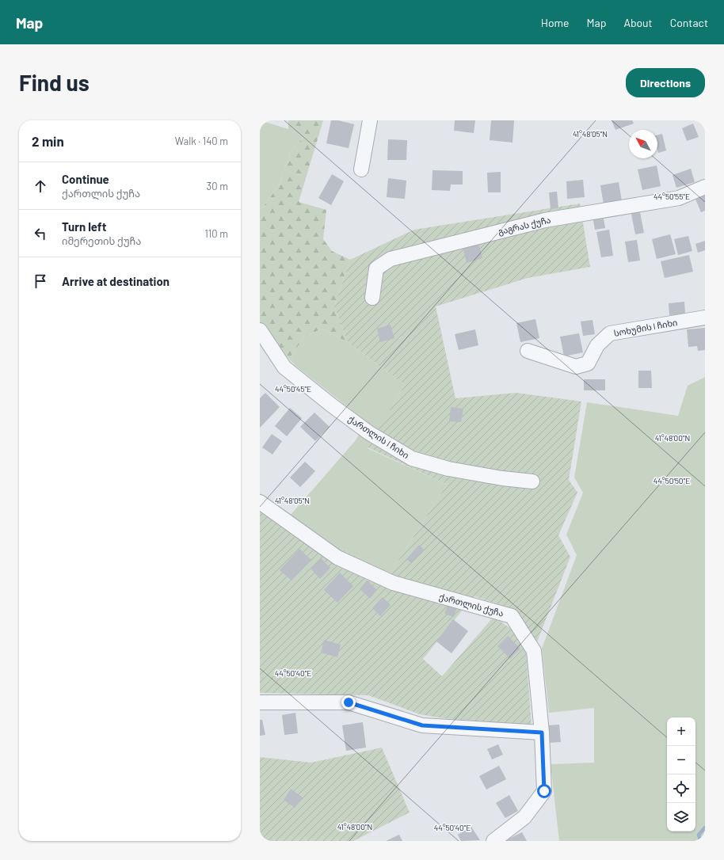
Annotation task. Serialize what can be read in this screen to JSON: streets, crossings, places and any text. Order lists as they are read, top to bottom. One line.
{"streets":{"street":["გაგრას ქუჩა","სოხუმის I ჩიხი","ქართლის I ჩიხი","ქართლის ქუჩა"]},"north":"top left","page":{"header":"Map","nav":["Home","Map","About","Contact"],"buttons":"Directions","title":"Find us","heading":["2 min","Walk · 140 m"],"list":[["Continue","ქართლის ქუჩა","30 m"],["Turn left","იმერეთის ქუჩა","110 m"],"Arrive at destination"],"map_buttons":["+","−"]},"coordinates":["41°48'05\"N","44°50'55\"E","44°50'45\"E","41°48'00\"N","44°50'50\"E","44°50'40\"E"]}
